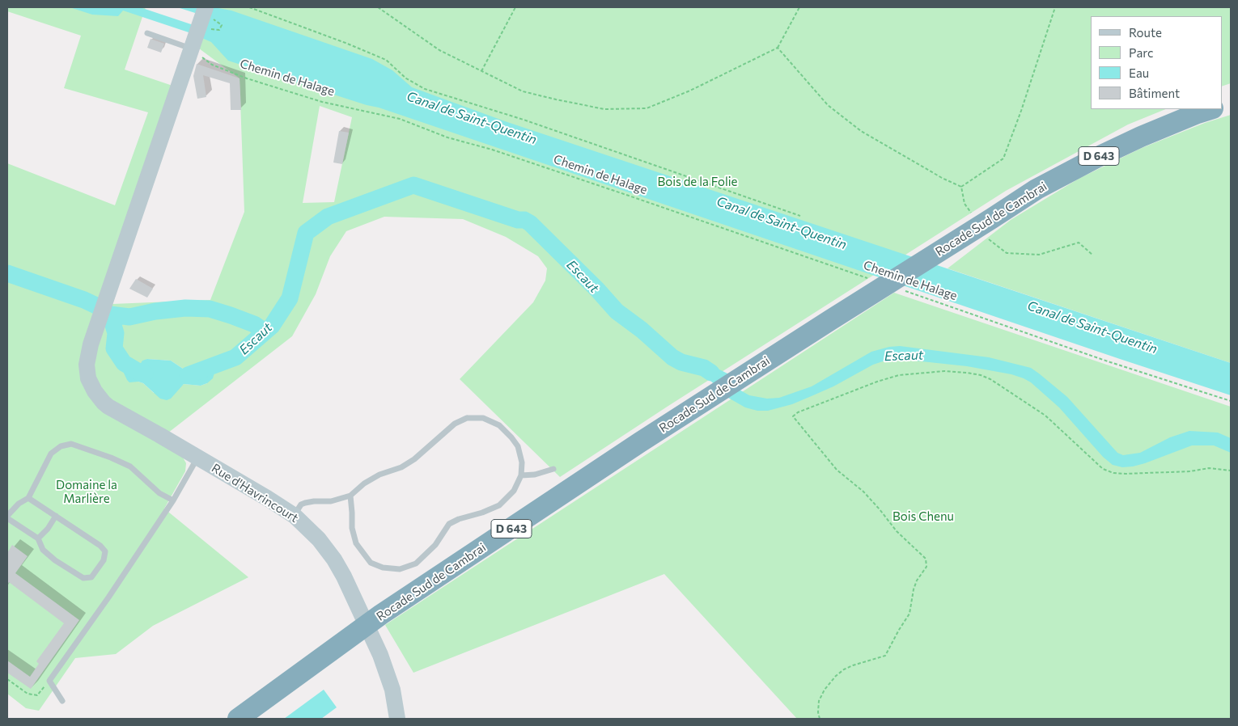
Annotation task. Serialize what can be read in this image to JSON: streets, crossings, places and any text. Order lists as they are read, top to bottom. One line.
{"streets":{"highway":["D 643","Rocade Sud de Cambrai"],"street":["Rue d'Havrincourt"],"path":["Chemin de Halage"]},"crossings":[["Chemin de Halage","Rue d'Havrincourt"]],"water":["Canal de Saint-Quentin","Escaut"],"parks":["Bois de la Folie","Domaine la Marlière","Bois Chenu"],"legend":["Route","Parc","Eau","Bâtiment"]}
